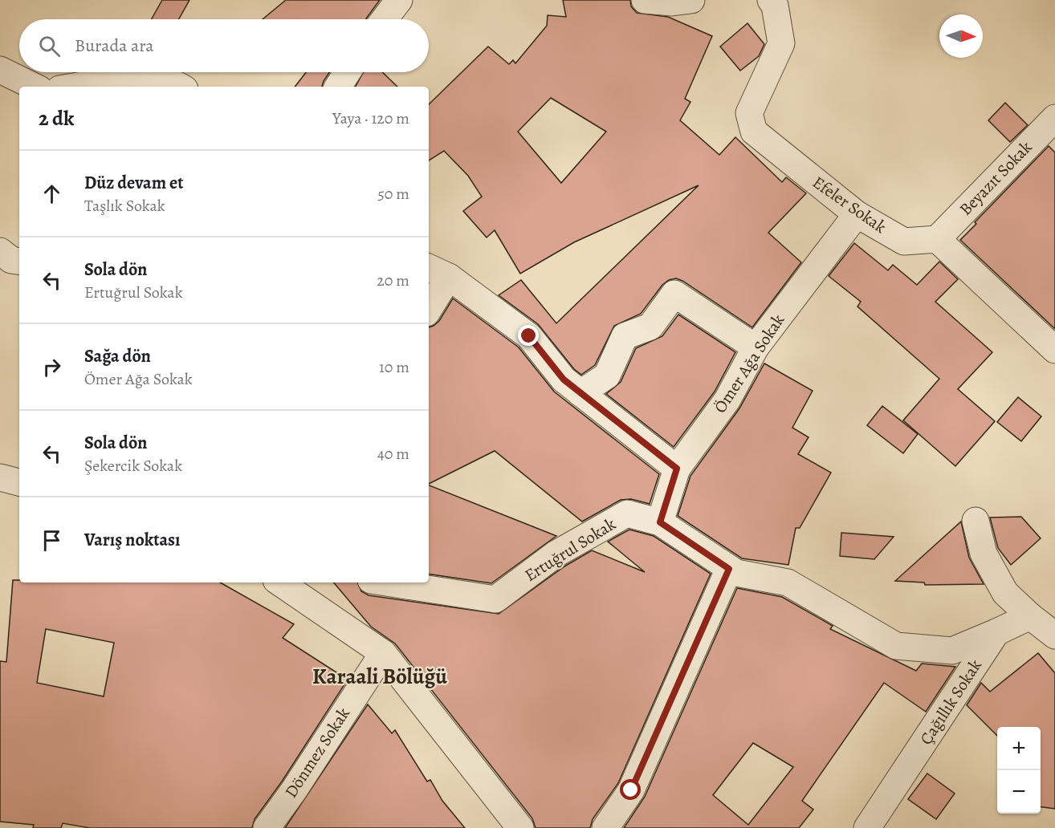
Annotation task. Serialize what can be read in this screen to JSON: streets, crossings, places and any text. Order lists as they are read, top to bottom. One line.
{"streets":{"street":["Beyazıt Sokak","Efeler Sokak","Ömer Ağa Sokak","Ertuğrul Sokak","Çağıllık Sokak","Dönmez Sokak"]},"crossings":[["Beyazıt Sokak","Efeler Sokak"],["Efeler Sokak","Ömer Ağa Sokak"],["Ömer Ağa Sokak","Ertuğrul Sokak"],["Ertuğrul Sokak","Çağıllık Sokak"]],"districts":["Karaali Bölüğü"],"north":"right","page":{"search":"Burada ara","heading":["2 dk","Yaya · 120 m"],"list":[["Düz devam et","Taşlık Sokak","50 m"],["Sola dön","Ertuğrul Sokak","20 m"],["Sağa dön","Ömer Ağa Sokak","10 m"],["Sola dön","Şekercik Sokak","40 m"],"Varış noktası"],"map_buttons":["+","−"]}}
